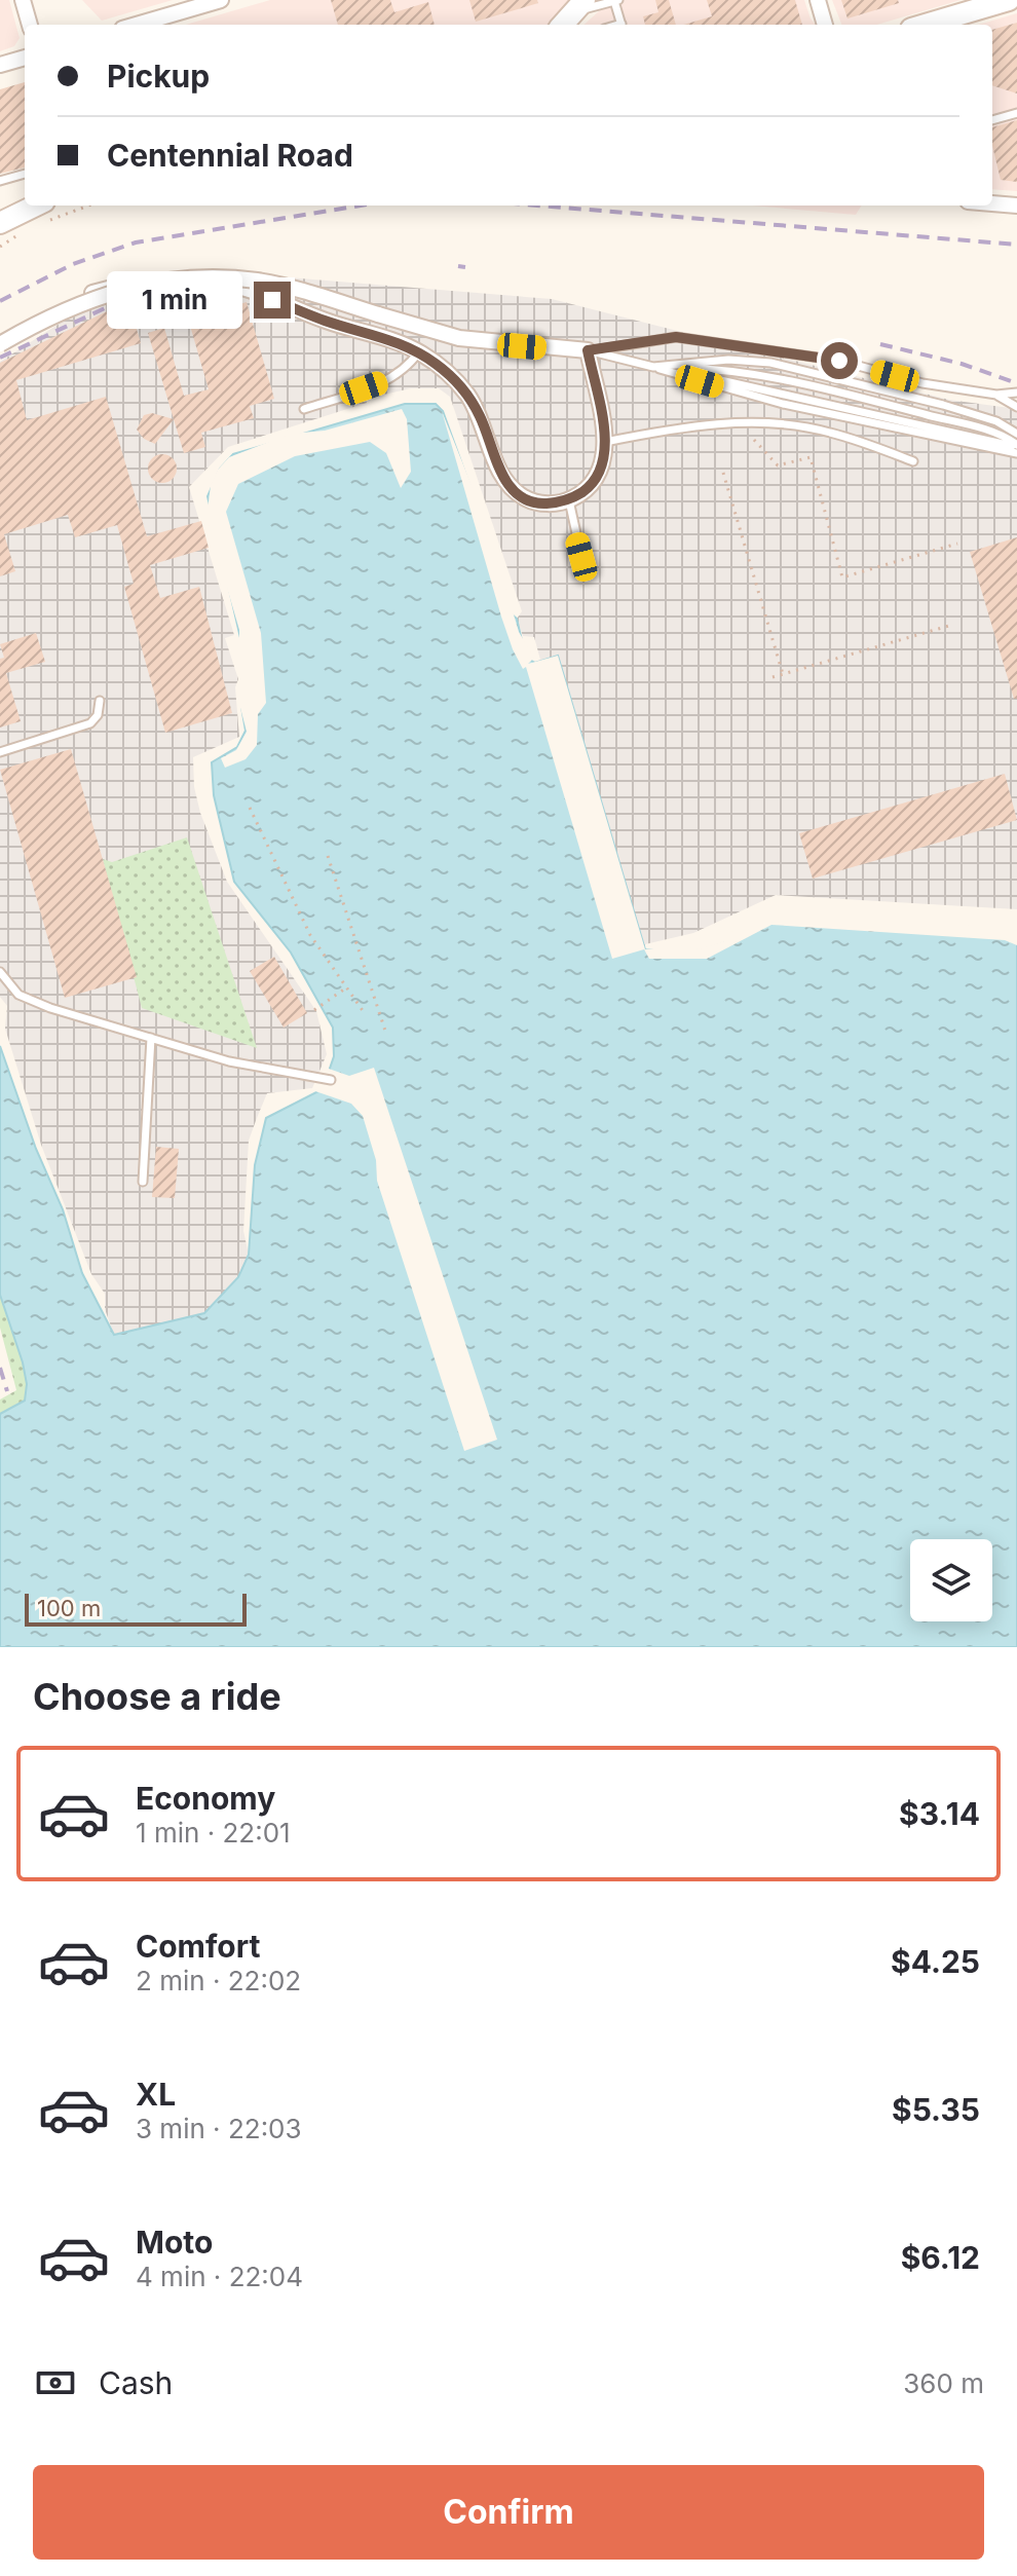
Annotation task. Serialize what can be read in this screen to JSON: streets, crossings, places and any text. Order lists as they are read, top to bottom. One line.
{"scale_bar":"100 m","page":{"banner":["Pickup","Centennial Road"],"bubble":"1 min","scale":"100 m","heading":"Choose a ride","list":[{"name":"Economy","note":"1 min · 22:01","value":"$3.14"},{"name":"Comfort","note":"2 min · 22:02","value":"$4.25"},{"name":"XL","note":"3 min · 22:03","value":"$5.35"},{"name":"Moto","note":"4 min · 22:04","value":"$6.12"}],"pay":["Cash","360 m"],"buttons":"Confirm"}}
